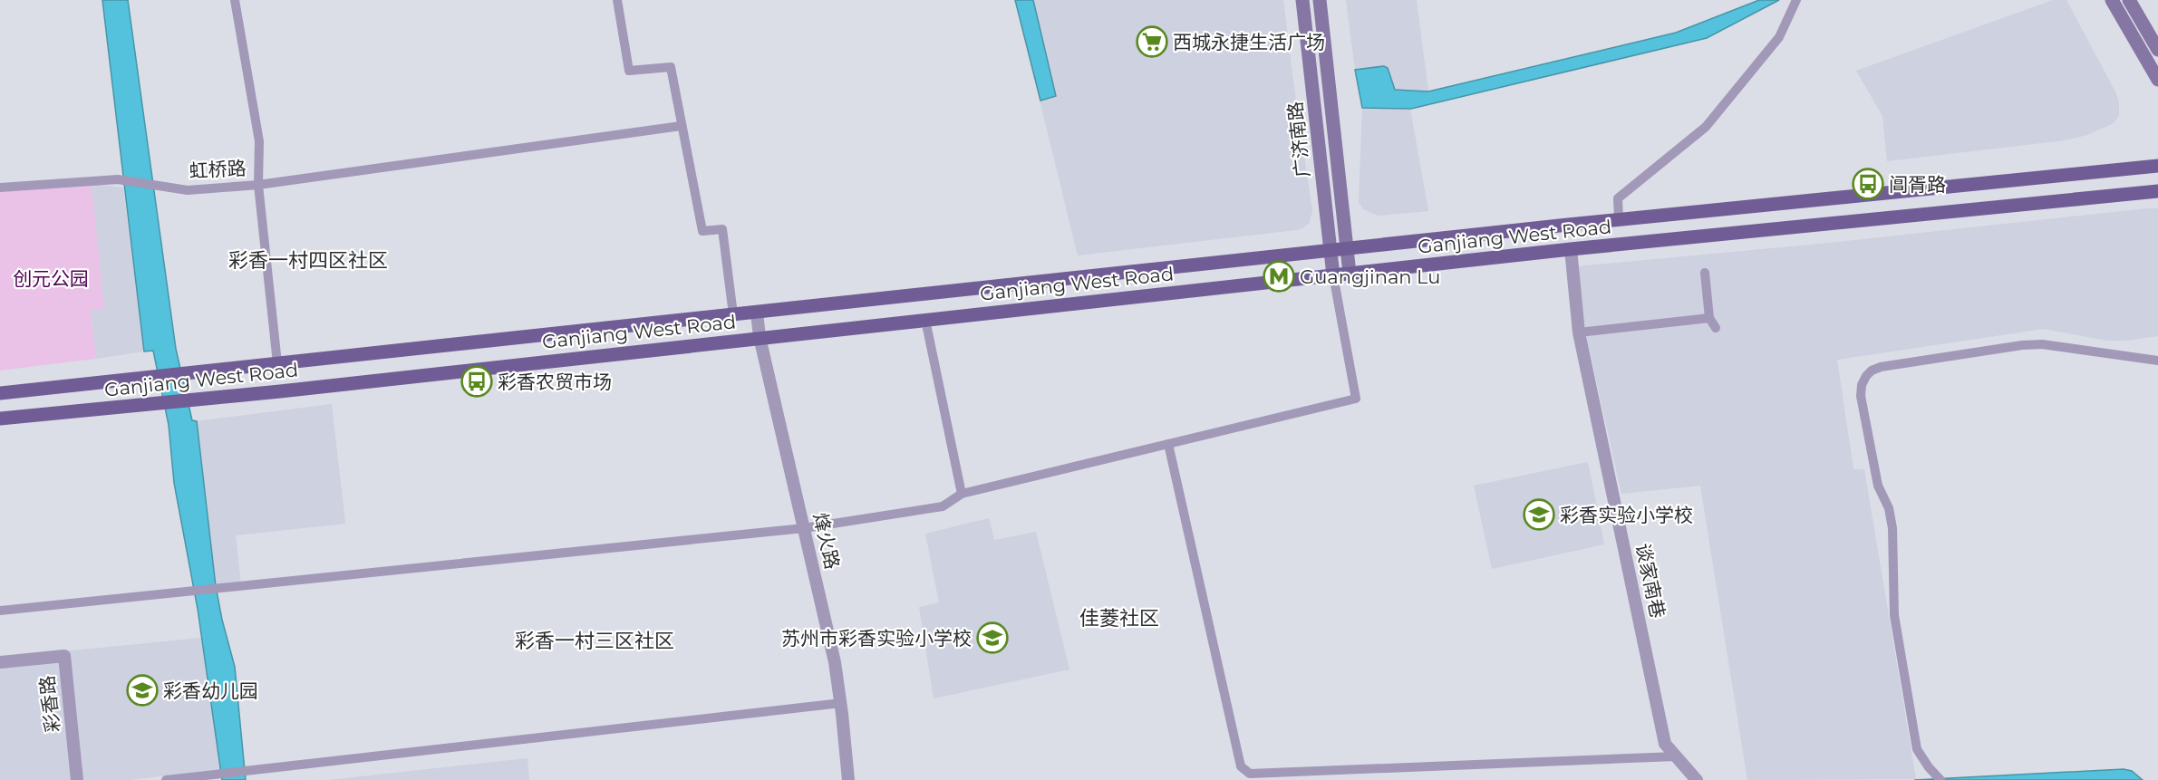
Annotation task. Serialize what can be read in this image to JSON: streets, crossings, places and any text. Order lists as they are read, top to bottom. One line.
{"streets":{"main road":["广济南路","Ganjiang West Road"],"street":["虹桥路","烽火路","谈家南巷","彩香路"]},"crossings":[["广济南路","Ganjiang West Road"],["虹桥路","Ganjiang West Road"],["Ganjiang West Road","烽火路"],["Ganjiang West Road","谈家南巷"]],"districts":["彩香一村四区社区","佳菱社区","彩香一村三区社区"],"parks":["创元公园"],"places":{"supermarket":["西城永捷生活广场"],"bus stop":["阊胥路","彩香农贸市场"],"metro station":["Guangjinan Lu"],"school or university":["彩香实验小学校","苏州市彩香实验小学校","彩香幼儿园"]}}
